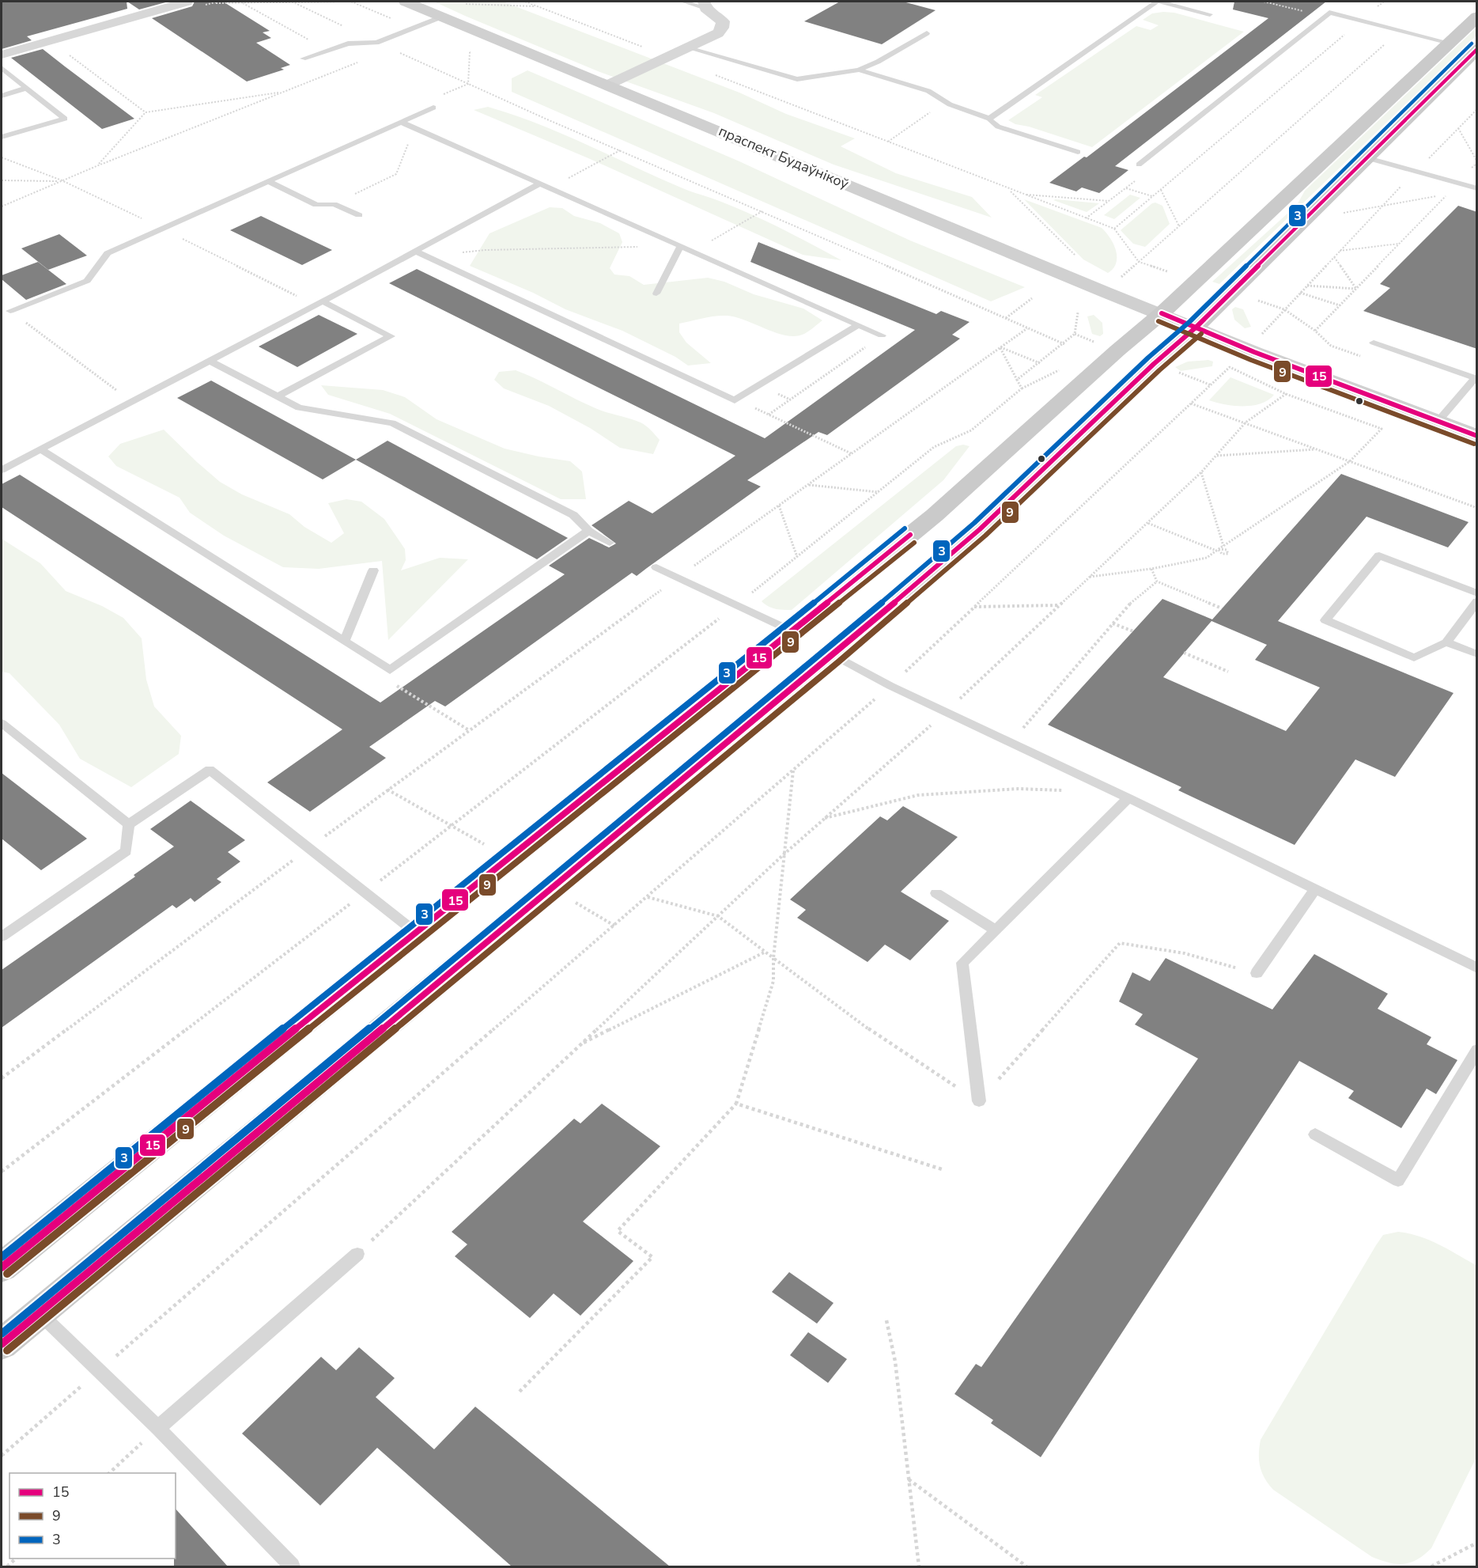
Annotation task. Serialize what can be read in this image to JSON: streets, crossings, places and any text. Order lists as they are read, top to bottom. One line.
{"streets":{"street":["праспект Будаўнікоў"]},"lines":["transit line 3","transit line 15","transit line 9"],"legend":["15","9","3"]}
